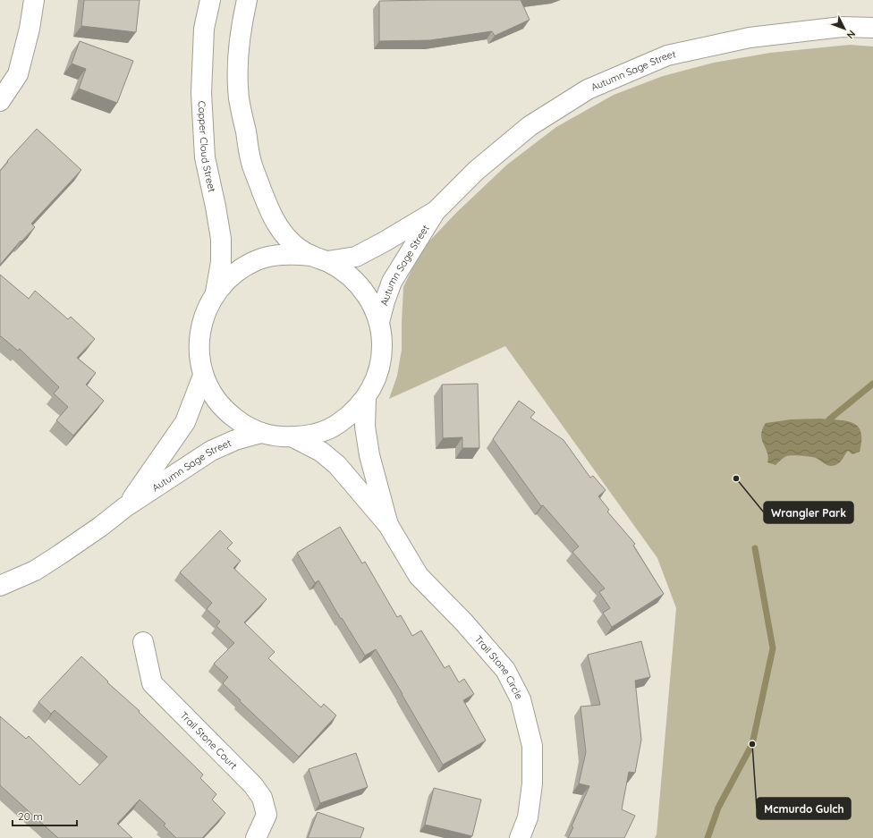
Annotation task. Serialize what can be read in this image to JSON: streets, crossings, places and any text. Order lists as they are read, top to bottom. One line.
{"streets":{"street":["Autumn Sage Street","Copper Cloud Street","Trail Stone Circle","Trail Stone Court"]},"places":["Wrangler Park","Mcmurdo Gulch"],"scale_bar":"20 m","north":"bottom right"}
